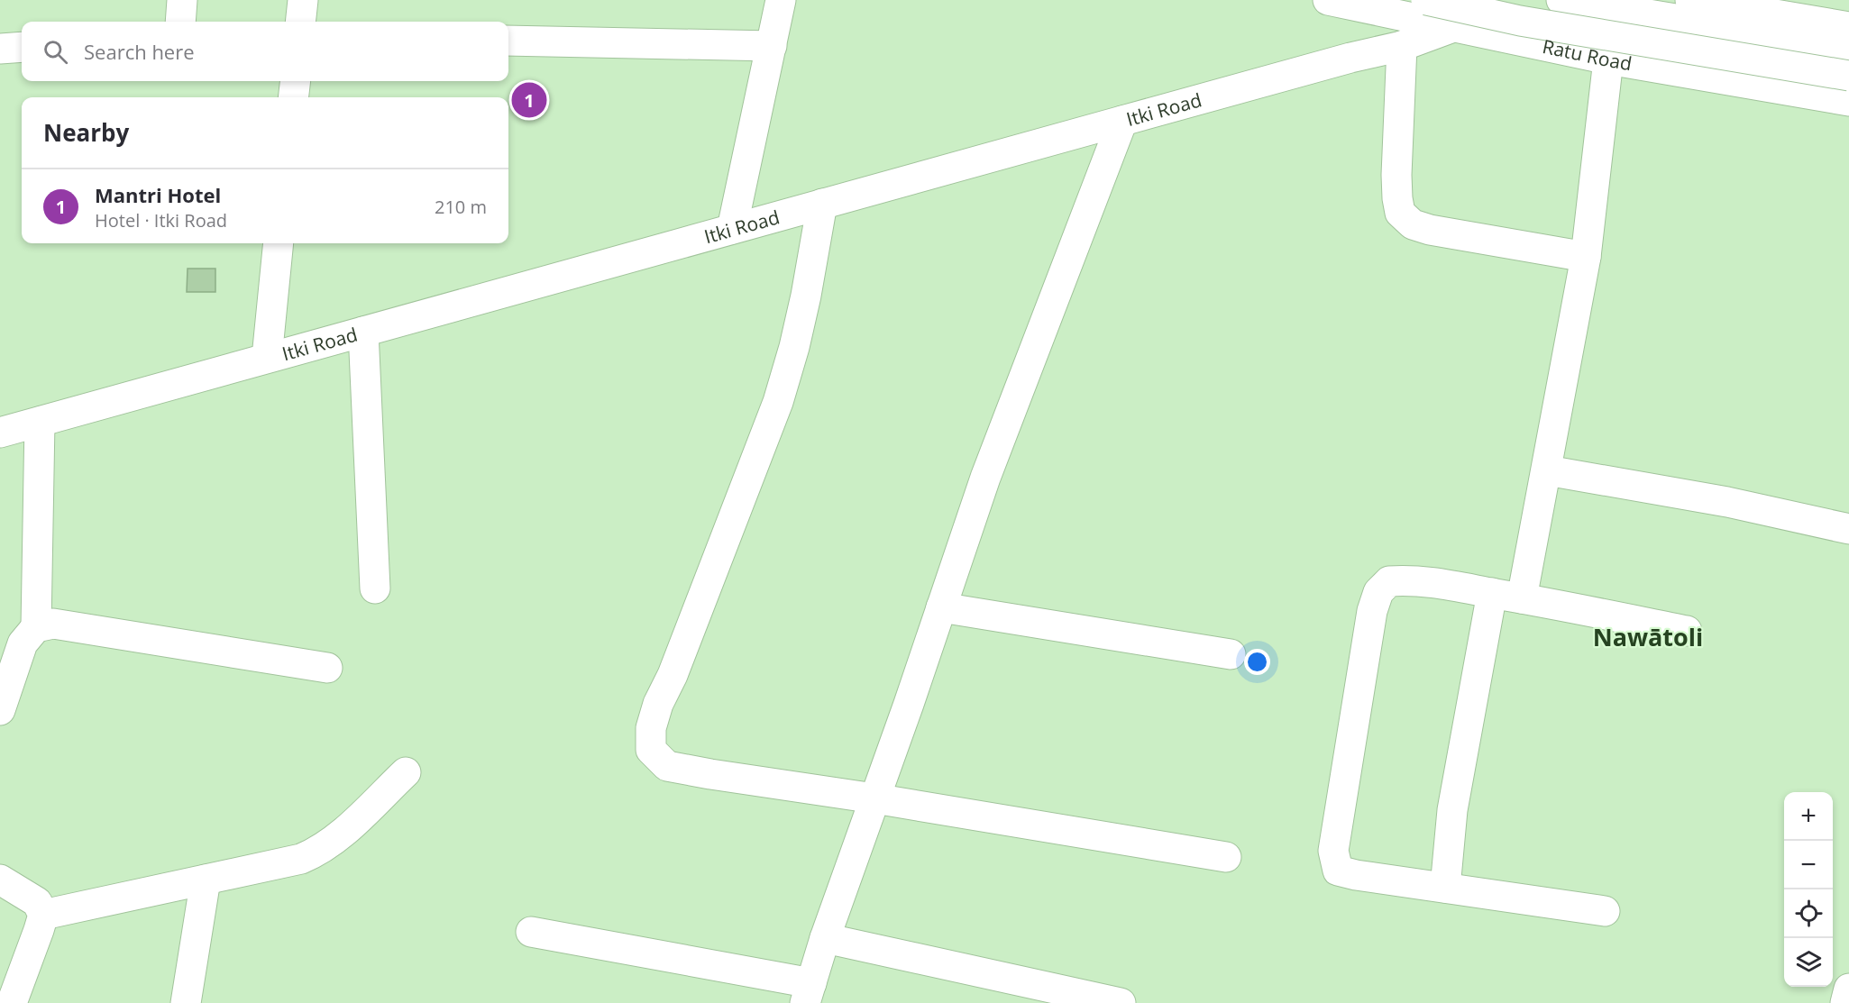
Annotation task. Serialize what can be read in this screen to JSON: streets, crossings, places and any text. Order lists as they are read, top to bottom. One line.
{"streets":{"street":["Ratu Road","Itki Road"]},"crossings":[["Ratu Road","Itki Road"]],"districts":["Nawātoli"],"page":{"search":"Search here","pins":"1","heading":"Nearby","list":[{"mark":"1","name":"Mantri Hotel","note":"Hotel · Itki Road","value":"210 m"}],"map_buttons":["+","−"]}}
